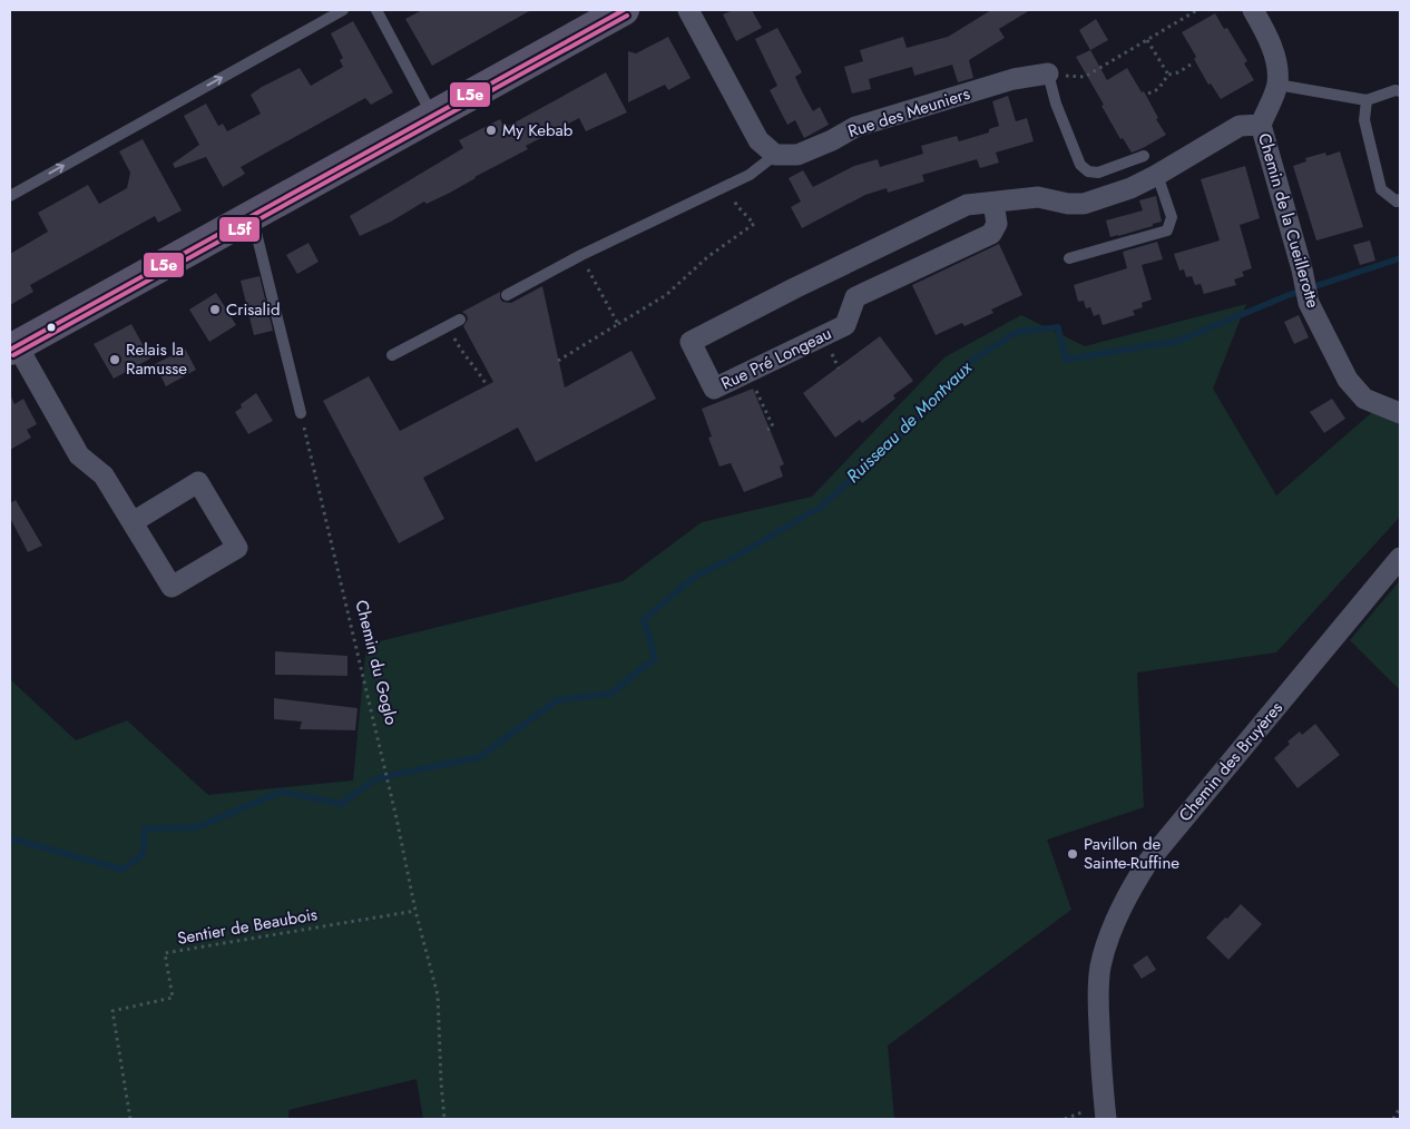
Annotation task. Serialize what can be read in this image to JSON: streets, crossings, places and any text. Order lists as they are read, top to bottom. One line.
{"streets":{"street":["Rue des Meuniers","Chemin de la Cueillerotte","Rue Pré Longeau","Chemin des Bruyères"],"path":["Chemin du Goglo","Sentier de Beaubois"]},"crossings":[["Chemin de la Cueillerotte","Rue Pré Longeau"],["Chemin du Goglo","Sentier de Beaubois"]],"water":["Ruisseau de Montvaux"],"places":["My Kebab","Crisalid","Relais la Ramusse","Pavillon de Sainte-Ruffine"],"lines":["transit line L5e","transit line L5f"]}
